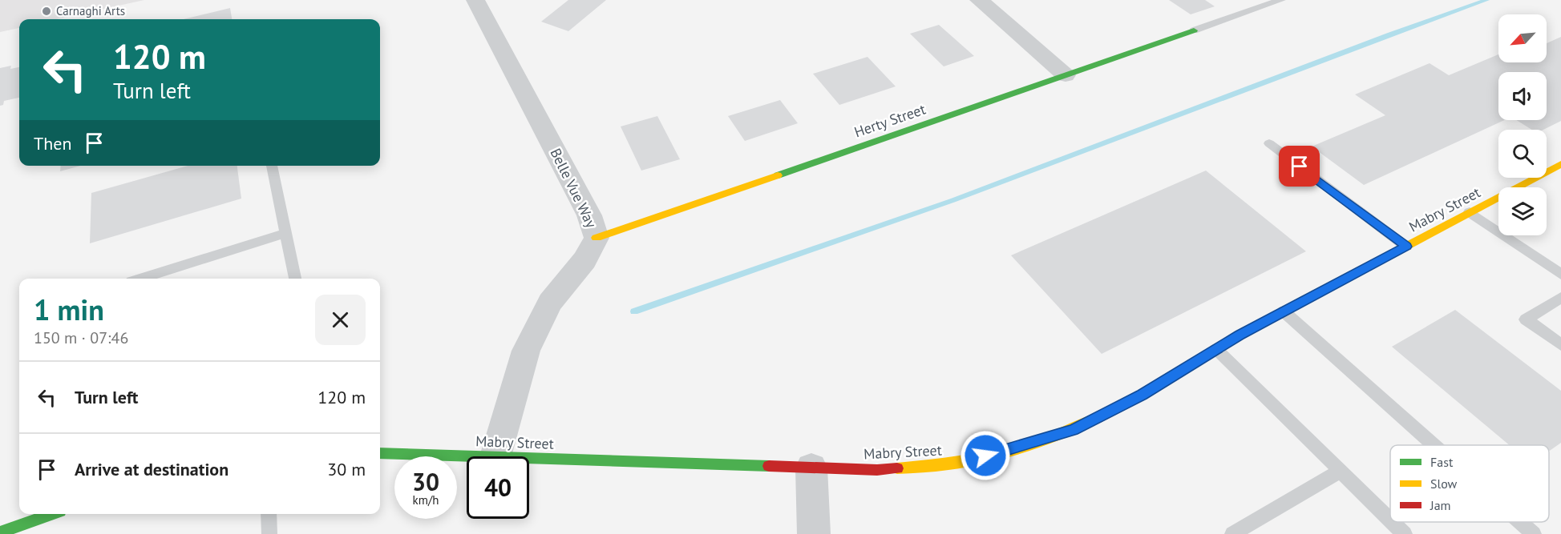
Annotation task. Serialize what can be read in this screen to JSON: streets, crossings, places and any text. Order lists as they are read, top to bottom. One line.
{"streets":{"street":["Herty Street","Belle Vue Way","Mabry Street"]},"crossings":[["Herty Street","Belle Vue Way"],["Belle Vue Way","Mabry Street"]],"places":["Carnaghi Arts"],"legend":["Fast","Slow","Jam"],"north":"bottom left","page":{"turn":["120 m","Turn left"],"then":"Then","heading":["1 min","150 m · 07:46"],"list":[{"name":"Turn left","value":"120 m"},{"name":"Arrive at destination","value":"30 m"}],"speed":"30 km/h","limit":"40"}}
